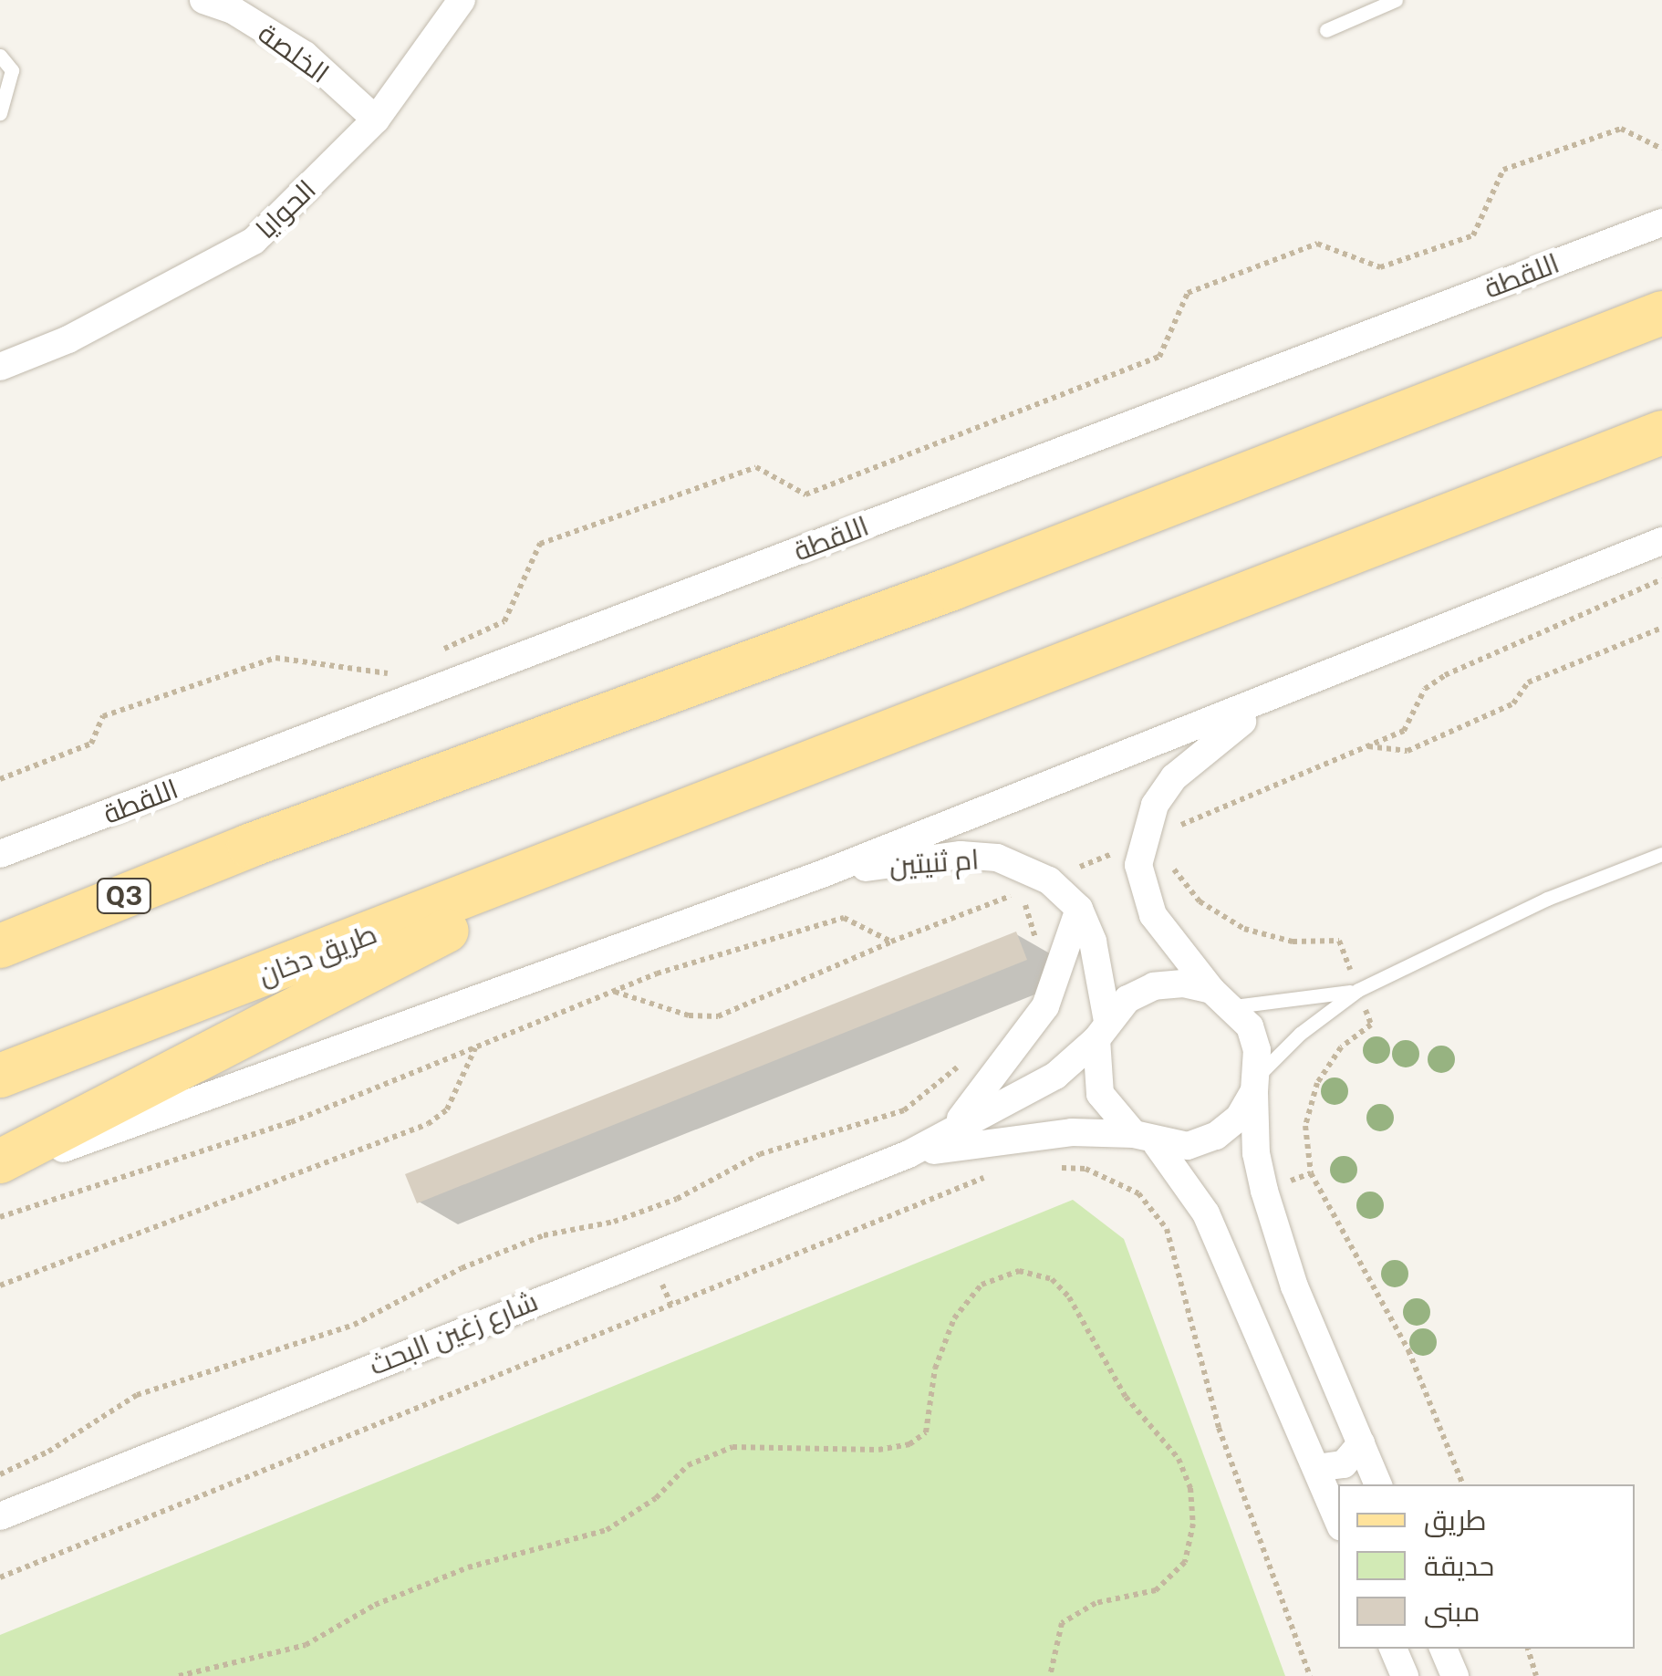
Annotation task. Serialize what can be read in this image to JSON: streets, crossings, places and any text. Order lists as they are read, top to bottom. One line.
{"streets":{"main road":["Q3","طريق دخان"],"street":["الخلصة","الحوايا","اللقطة","ام ثنيتين","شارع زغين البحث"]},"crossings":[["الخلصة","الحوايا"],["ام ثنيتين","شارع زغين البحث"]],"legend":["طريق","حديقة","مبنى"]}
